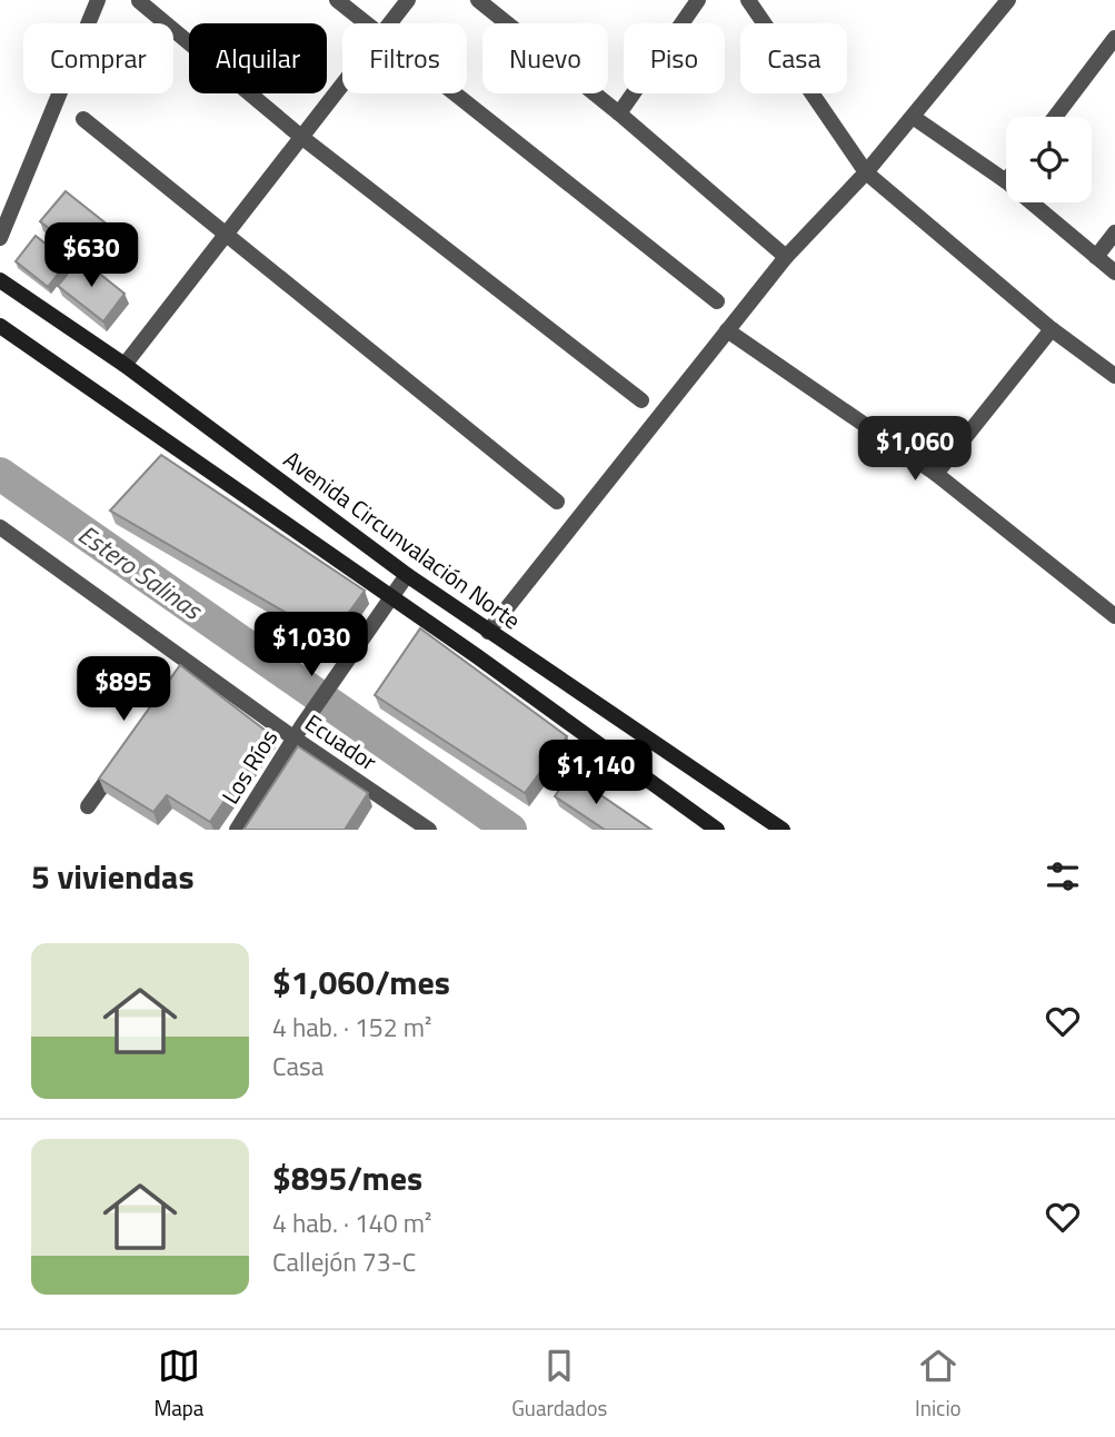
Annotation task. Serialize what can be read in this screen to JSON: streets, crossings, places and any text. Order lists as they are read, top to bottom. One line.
{"streets":{"main road":["Avenida Circunvalación Norte"],"street":["Ecuador","Los Ríos"]},"crossings":[["Avenida Circunvalación Norte","Los Ríos"],["Ecuador","Los Ríos"]],"water":["Estero Salinas"],"page":{"chip":["Comprar","Alquilar","Filtros","Nuevo","Piso","Casa"],"price":["$630","$1,060","$1,030","$895","$1,140"],"heading":"5 viviendas","list":[{"name":"$1,060/mes","note":"4 hab. · 152 m² · Casa"},{"name":"$895/mes","note":"4 hab. · 140 m² · Callejón 73-C"}],"tabs":["Mapa","Guardados","Inicio"]}}
